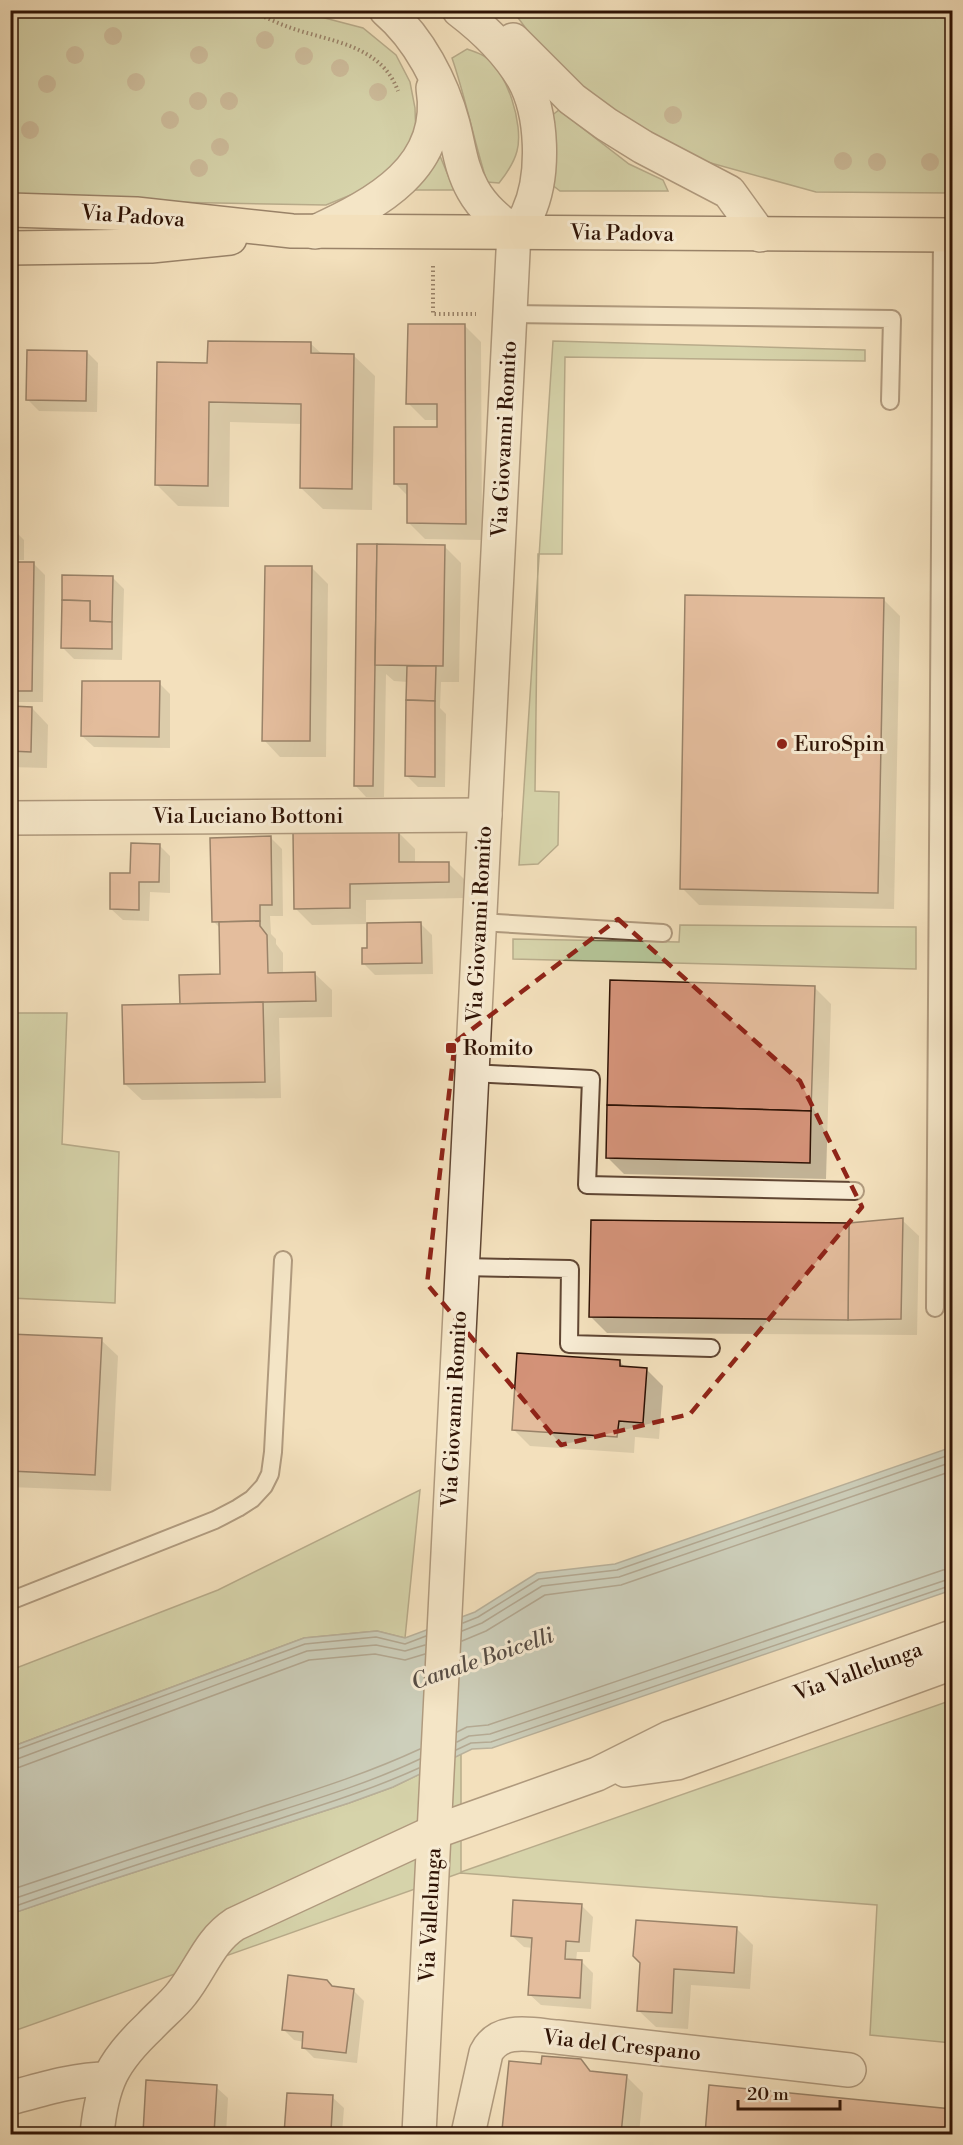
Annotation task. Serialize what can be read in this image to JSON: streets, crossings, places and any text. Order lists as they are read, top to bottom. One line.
{"streets":{"main road":["Via Padova"],"street":["Via Giovanni Romito","Via Luciano Bottoni","Via Vallelunga","Via del Crespano"]},"crossings":[["Via Padova","Via Giovanni Romito"],["Via Giovanni Romito","Via Luciano Bottoni"],["Via Giovanni Romito","Via Vallelunga"]],"water":["Canale Boicelli"],"places":{"other":["EuroSpin"],"transit":["Romito"]},"scale_bar":"20 m"}
